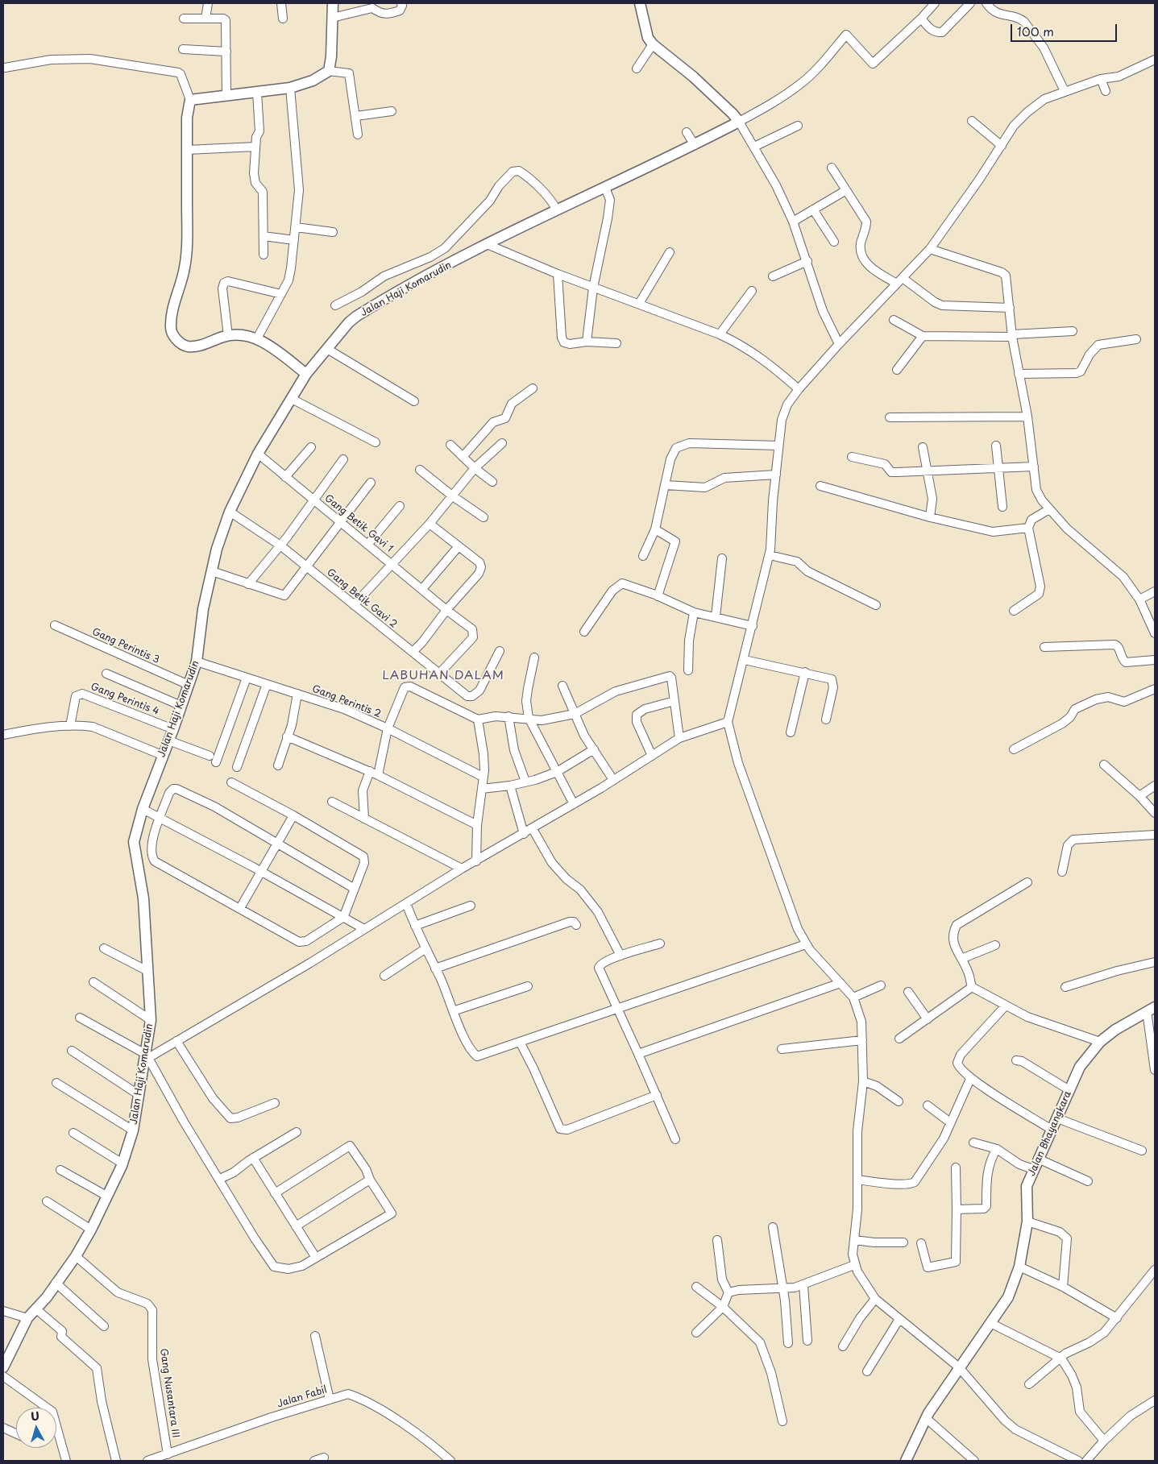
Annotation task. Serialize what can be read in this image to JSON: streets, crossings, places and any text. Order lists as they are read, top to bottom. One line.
{"streets":{"street":["Jalan Haji Komarudin","Gang Betik Gavi 1","Gang Betik Gavi 2","Gang Perintis 3","Gang Perintis 4","Gang Perintis 2","Jalan Bhayangkara","Gang Nusantara III","Jalan Fabil"]},"crossings":[["Jalan Haji Komarudin","Gang Betik Gavi 1"],["Jalan Haji Komarudin","Gang Betik Gavi 2"],["Jalan Haji Komarudin","Gang Perintis 3"],["Jalan Haji Komarudin","Gang Perintis 4"],["Jalan Haji Komarudin","Gang Perintis 2"],["Jalan Haji Komarudin","Gang Nusantara III"],["Gang Betik Gavi 1","Gang Betik Gavi 2"],["Gang Nusantara III","Jalan Fabil"]],"districts":["LABUHAN DALAM"],"scale_bar":"100 m","north":"top"}
